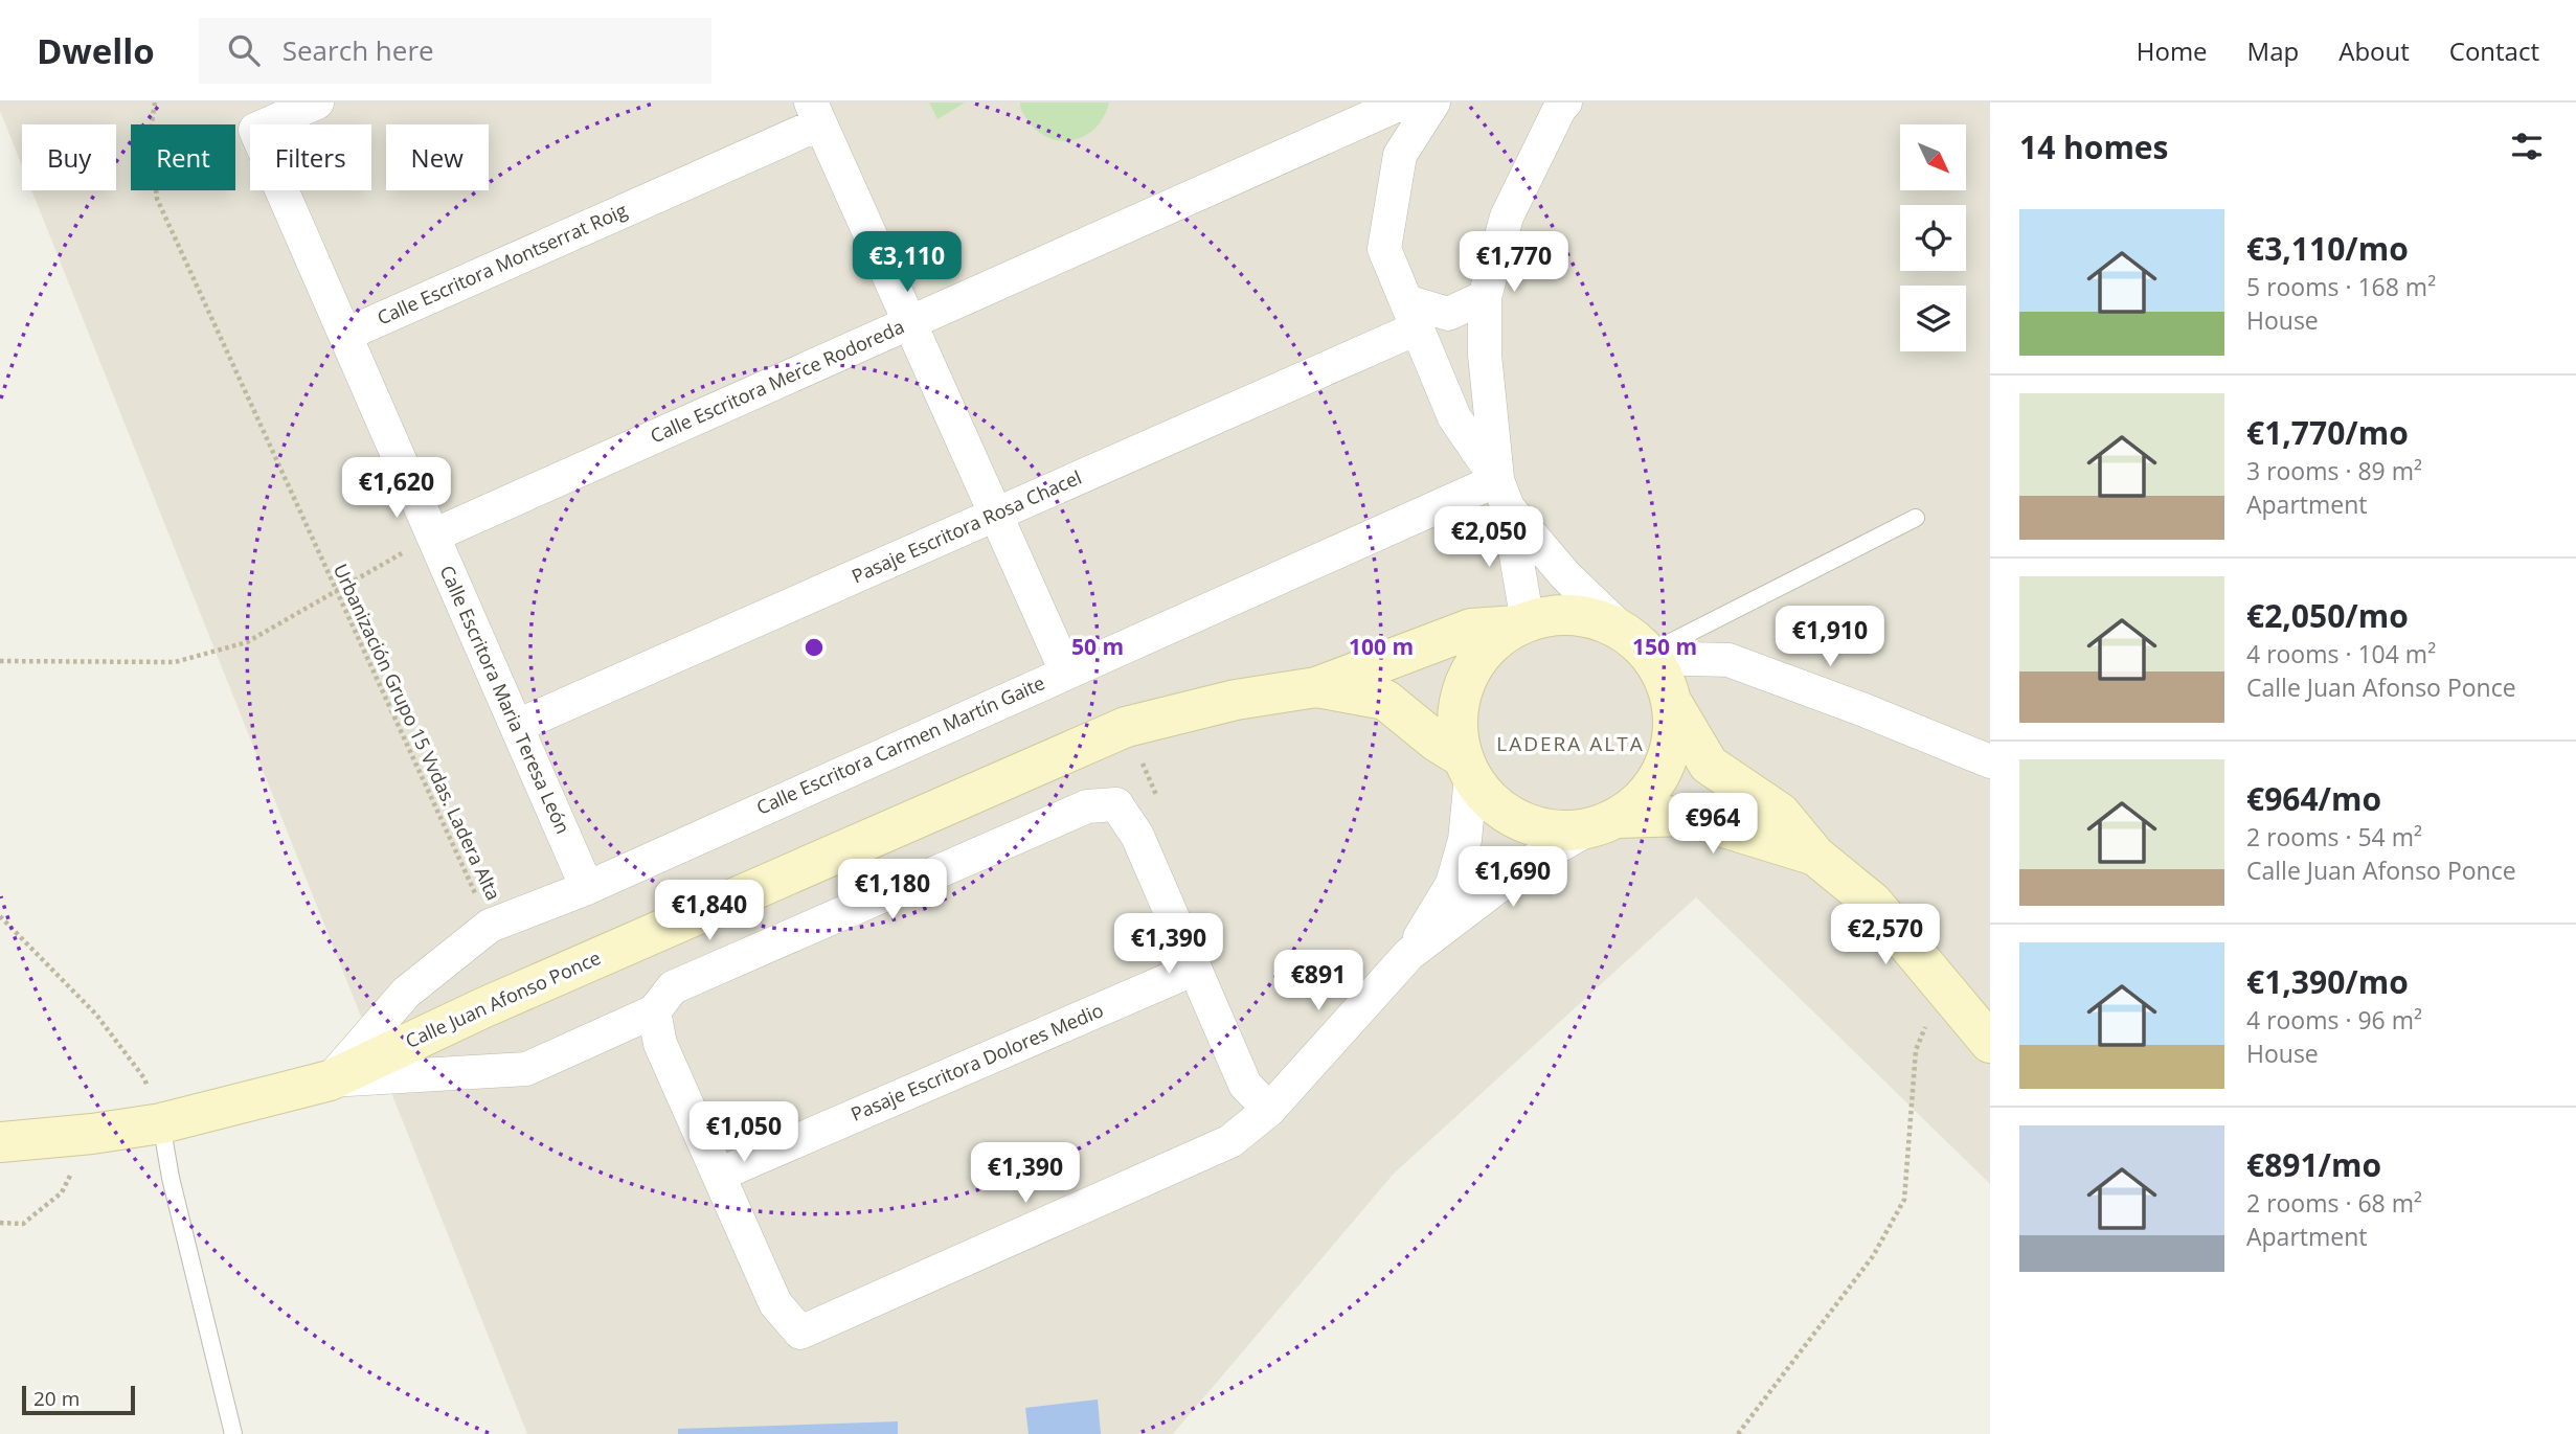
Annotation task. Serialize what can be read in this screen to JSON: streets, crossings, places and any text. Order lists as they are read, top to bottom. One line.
{"streets":{"street":["Calle Escritora Montserrat Roig","Calle Escritora Merce Rodoreda","Pasaje Escritora Rosa Chacel","Calle Escritora Maria Teresa León","Calle Escritora Carmen Martín Gaite","Calle Juan Afonso Ponce","Pasaje Escritora Dolores Medio"],"path":["Urbanización Grupo 15 Vvdas. Ladera Alta"]},"crossings":[["Calle Escritora Montserrat Roig","Calle Escritora Maria Teresa León"],["Calle Escritora Merce Rodoreda","Calle Escritora Maria Teresa León"],["Pasaje Escritora Rosa Chacel","Calle Escritora Maria Teresa León"],["Calle Escritora Maria Teresa León","Calle Escritora Carmen Martín Gaite"],["Urbanización Grupo 15 Vvdas. Ladera Alta","Calle Escritora Carmen Martín Gaite"],["Calle Escritora Carmen Martín Gaite","Calle Juan Afonso Ponce"]],"districts":["LADERA ALTA"],"scale_bar":"20 m","north":"bottom right","page":{"header":"Dwello","search":"Search here","nav":["Home","Map","About","Contact"],"heading":"14 homes","chip":["Buy","Rent","Filters","New"],"list":[{"name":"€3,110/mo","note":"5 rooms · 168 m² · House"},{"name":"€1,770/mo","note":"3 rooms · 89 m² · Apartment"},{"name":"€2,050/mo","note":"4 rooms · 104 m² · Calle Juan Afonso Ponce"},{"name":"€964/mo","note":"2 rooms · 54 m² · Calle Juan Afonso Ponce"},{"name":"€1,390/mo","note":"4 rooms · 96 m² · House"},{"name":"€891/mo","note":"2 rooms · 68 m² · Apartment"}],"price":["€3,110","€1,770","€1,620","€2,050","€1,910","€964","€1,690","€1,180","€1,840","€2,570","€1,390","€891","€1,050","€1,390"],"scale":"20 m"},"rings":["50 m","100 m","150 m"]}
